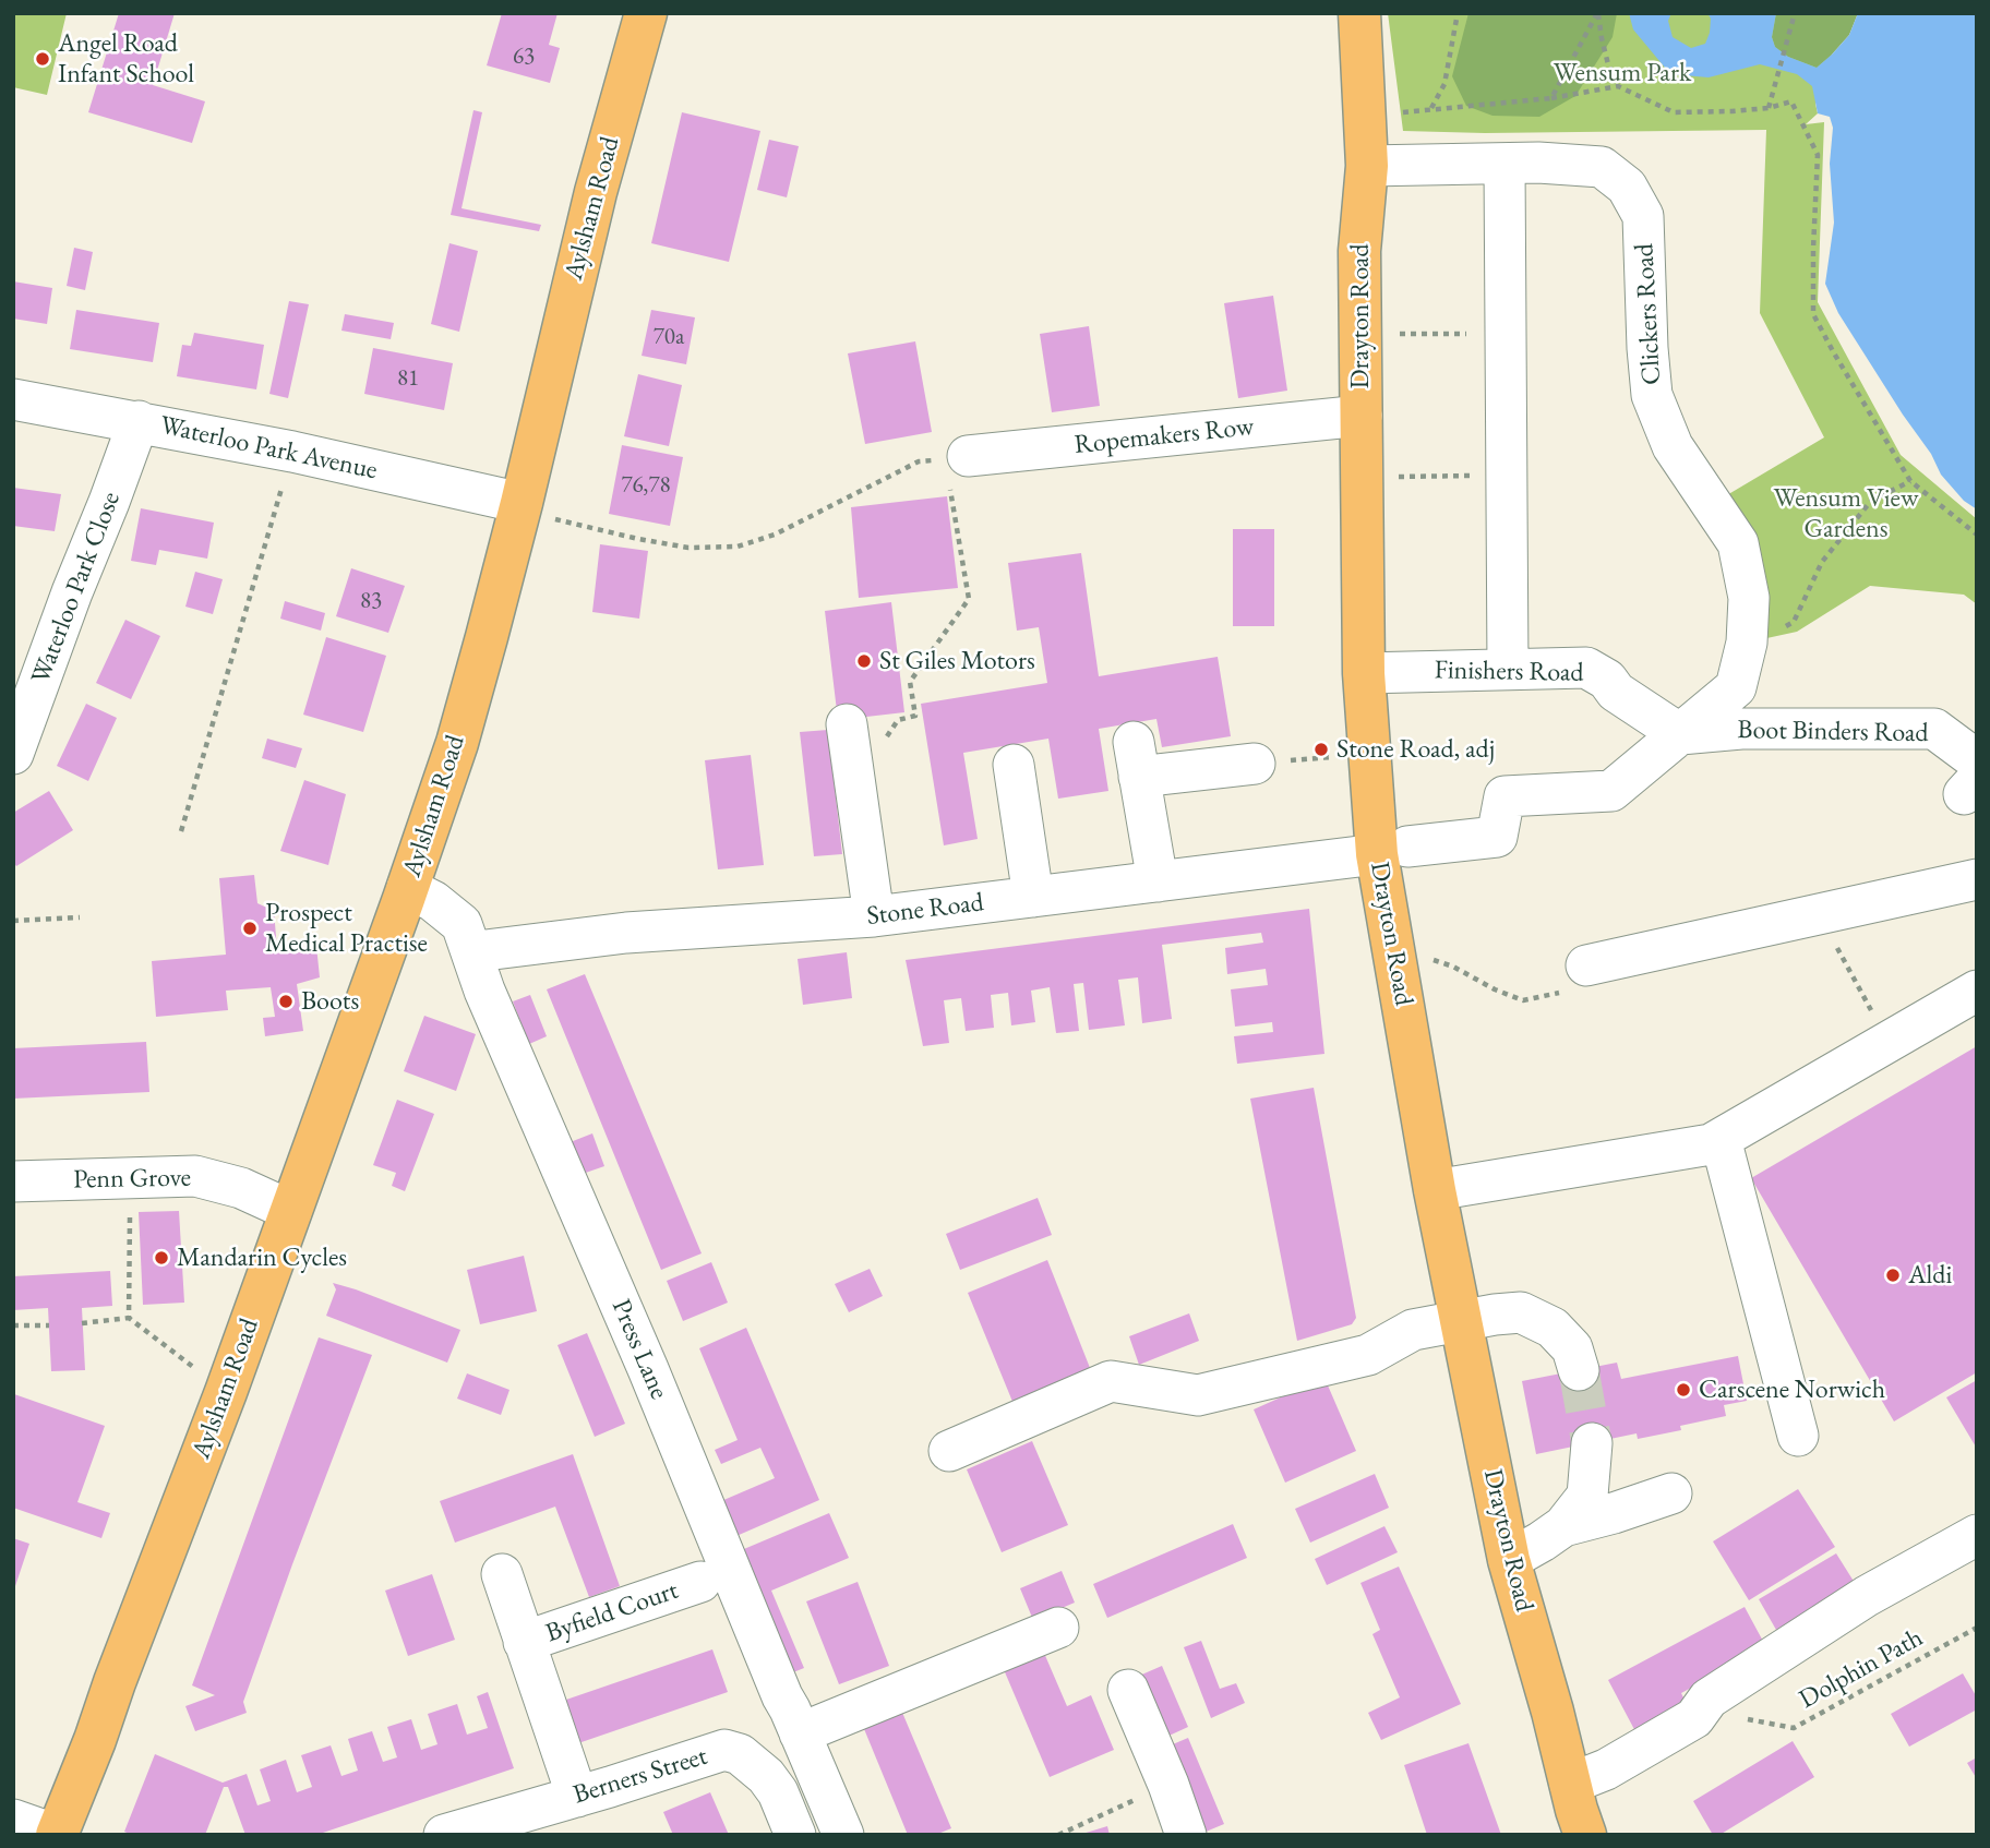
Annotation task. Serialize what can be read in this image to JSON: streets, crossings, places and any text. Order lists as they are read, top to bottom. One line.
{"streets":{"main road":["Aylsham Road","Drayton Road"],"street":["Clickers Road","Ropemakers Row","Waterloo Park Avenue","Waterloo Park Close","Finishers Road","Boot Binders Road","Stone Road","Penn Grove","Press Lane","Byfield Court","Berners Street"],"path":["Dolphin Path"]},"crossings":[["Aylsham Road","Waterloo Park Avenue"],["Aylsham Road","Penn Grove"],["Aylsham Road","Press Lane"],["Clickers Road","Drayton Road"],["Clickers Road","Finishers Road"],["Clickers Road","Boot Binders Road"],["Drayton Road","Ropemakers Row"],["Drayton Road","Finishers Road"],["Drayton Road","Stone Road"],["Waterloo Park Avenue","Waterloo Park Close"],["Finishers Road","Boot Binders Road"],["Stone Road","Press Lane"],["Byfield Court","Berners Street"]],"parks":["Wensum Park","Wensum View Gardens"],"places":["Angel Road Infant School","St Giles Motors","Stone Road, adj","Prospect Medical Practise","Boots","Mandarin Cycles","Aldi","Carscene Norwich"],"house_numbers":["63","70a","81","76,78","83"]}
